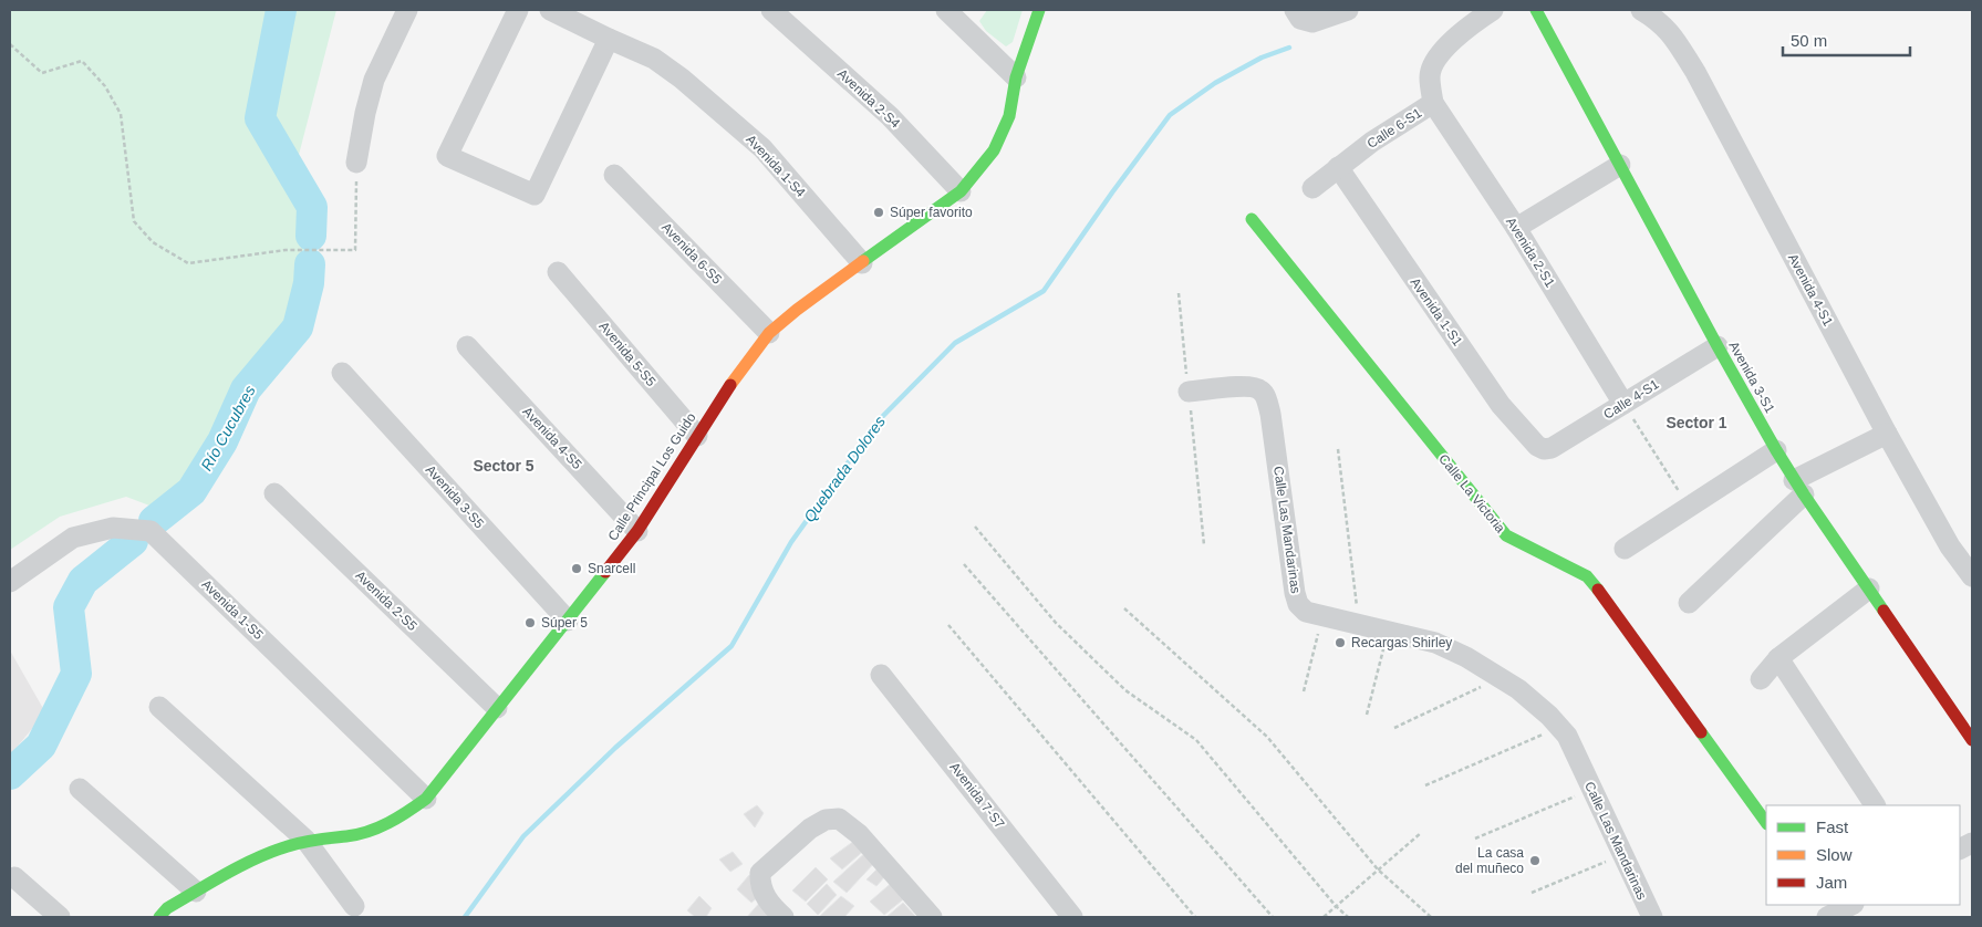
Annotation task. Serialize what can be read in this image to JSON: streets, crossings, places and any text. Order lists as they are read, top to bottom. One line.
{"streets":{"street":["Avenida 2-S4","Calle 6-S1","Avenida 1-S4","Avenida 2-S1","Avenida 6-S5","Avenida 4-S1","Avenida 1-S1","Avenida 5-S5","Avenida 3-S1","Calle 4-S1","Avenida 4-S5","Calle Principal Los Guido","Calle La Victoria","Avenida 3-S5","Calle Las Mandarinas","Avenida 2-S5","Avenida 1-S5","Avenida 7-S7"]},"crossings":[["Avenida 2-S4","Calle Principal Los Guido"],["Calle 6-S1","Avenida 2-S1"],["Calle 6-S1","Avenida 1-S1"],["Avenida 1-S4","Calle Principal Los Guido"],["Avenida 2-S1","Calle 4-S1"],["Avenida 6-S5","Calle Principal Los Guido"],["Avenida 1-S1","Calle 4-S1"],["Avenida 5-S5","Calle Principal Los Guido"],["Avenida 3-S1","Calle 4-S1"],["Avenida 4-S5","Calle Principal Los Guido"],["Calle Principal Los Guido","Avenida 3-S5"],["Calle Principal Los Guido","Avenida 2-S5"],["Calle Principal Los Guido","Avenida 1-S5"]],"districts":["Sector 1","Sector 5"],"water":["Río Cucubres","Quebrada Dolores"],"places":["Súper favorito","Snarcell","Súper 5","Recargas Shirley","La casa del muñeco"],"legend":["Fast","Slow","Jam"],"scale_bar":"50 m"}
